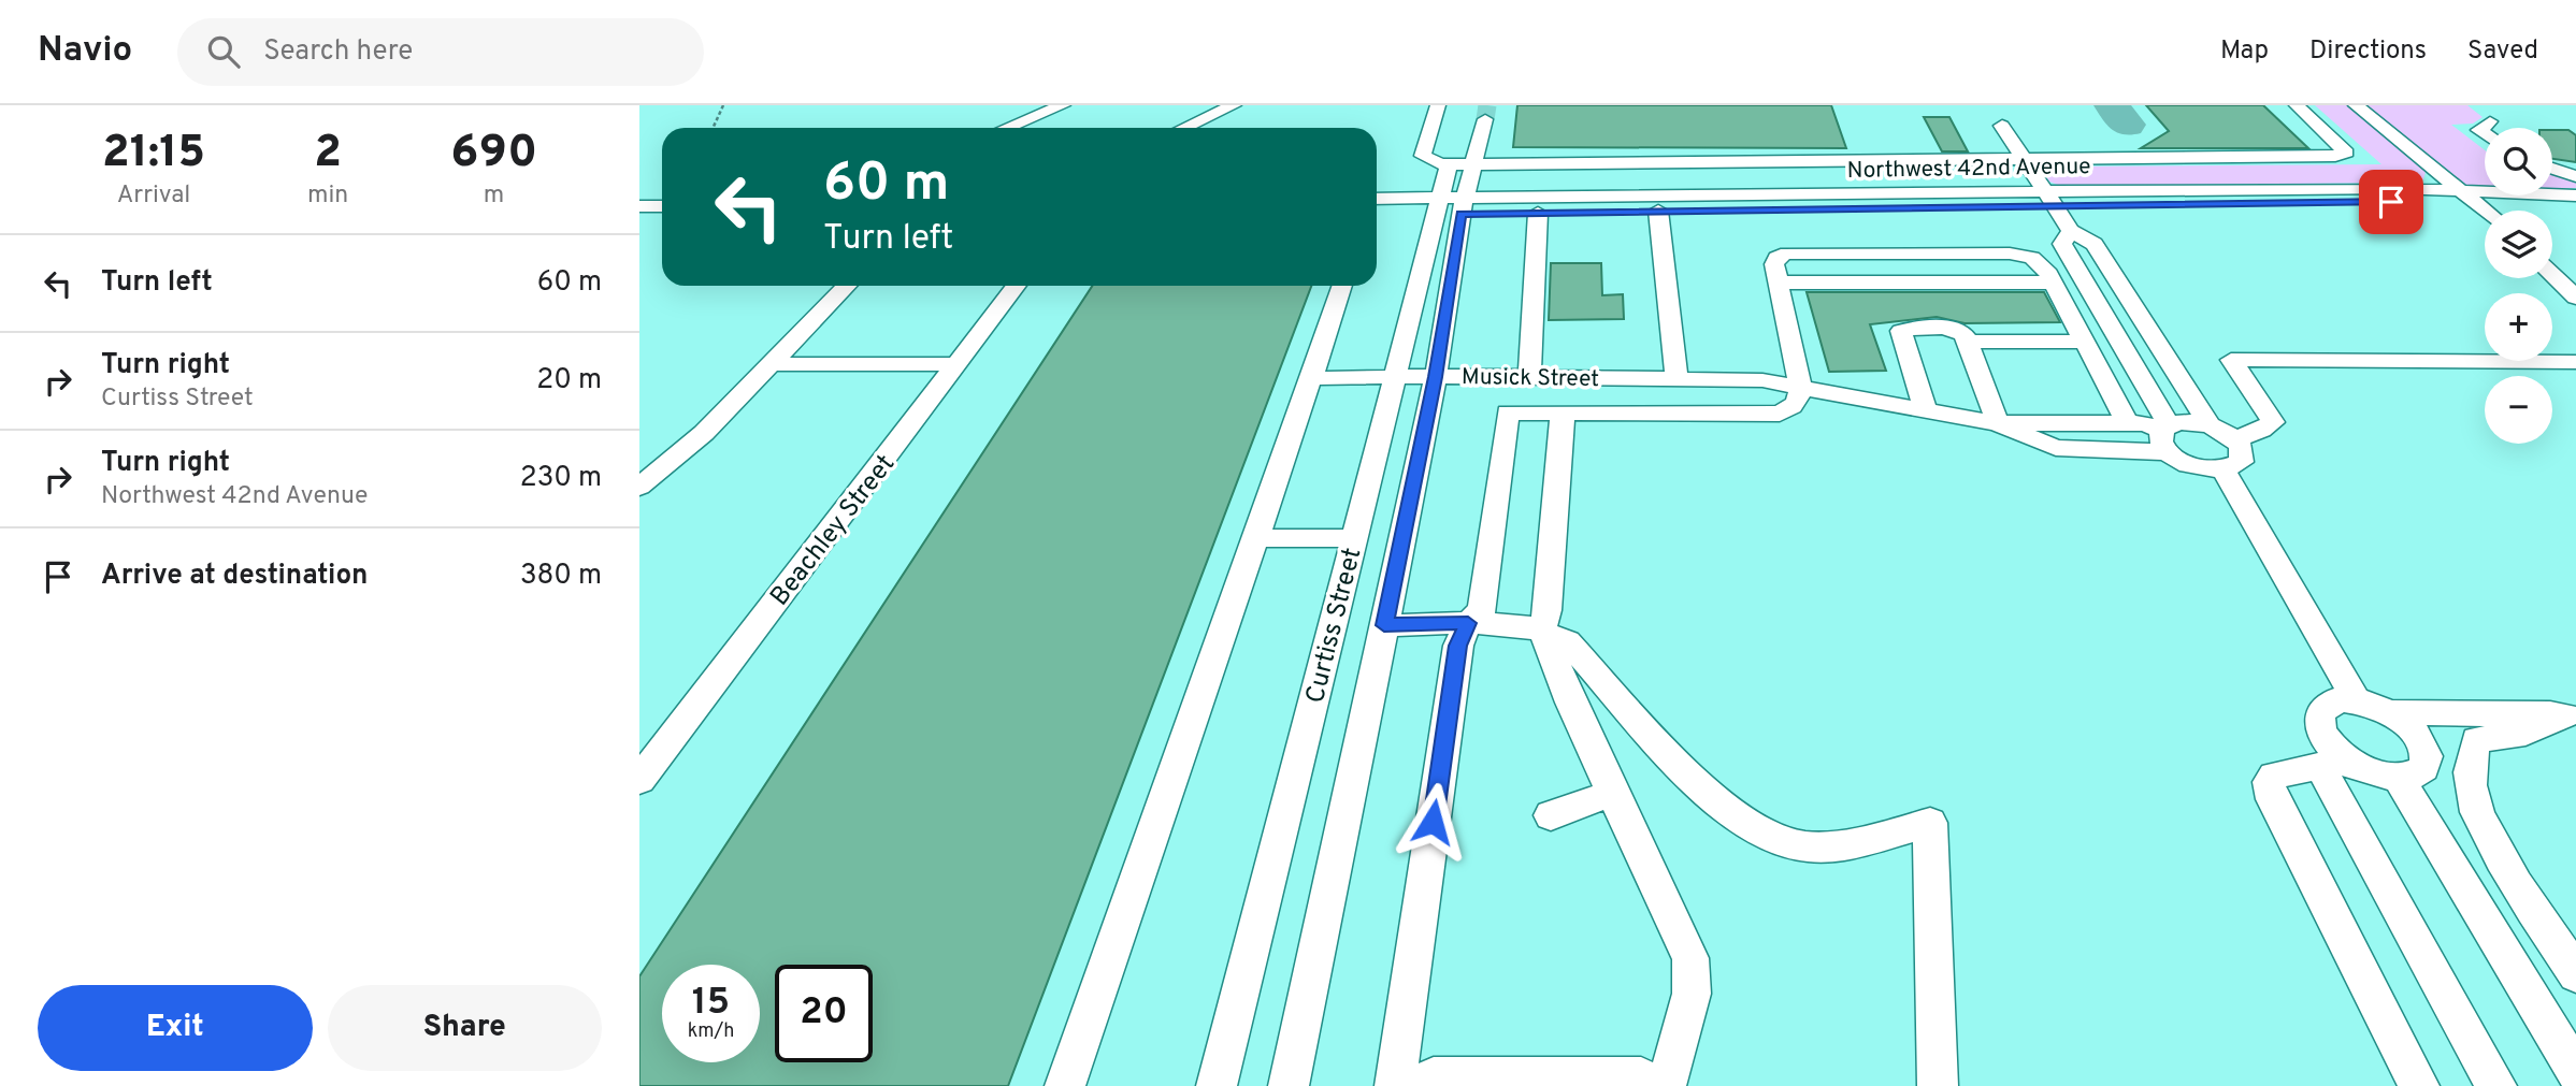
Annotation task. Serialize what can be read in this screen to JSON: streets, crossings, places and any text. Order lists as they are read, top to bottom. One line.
{"streets":{"street":["Northwest 42nd Avenue","Musick Street","Beachley Street","Curtiss Street"]},"crossings":[["Northwest 42nd Avenue","Curtiss Street"],["Musick Street","Curtiss Street"]],"page":{"header":"Navio","search":"Search here","nav":["Map","Directions","Saved"],"eta":["21:15","Arrival","2","min","690","m"],"map_buttons":["+","−"],"turn":["60 m","Turn left"],"list":[{"name":"Turn left","value":"60 m"},{"name":"Turn right","note":"Curtiss Street","value":"20 m"},{"name":"Turn right","note":"Northwest 42nd Avenue","value":"230 m"},{"name":"Arrive at destination","value":"380 m"}],"speed":"15 km/h","limit":"20","buttons":["Exit","Share"]}}
